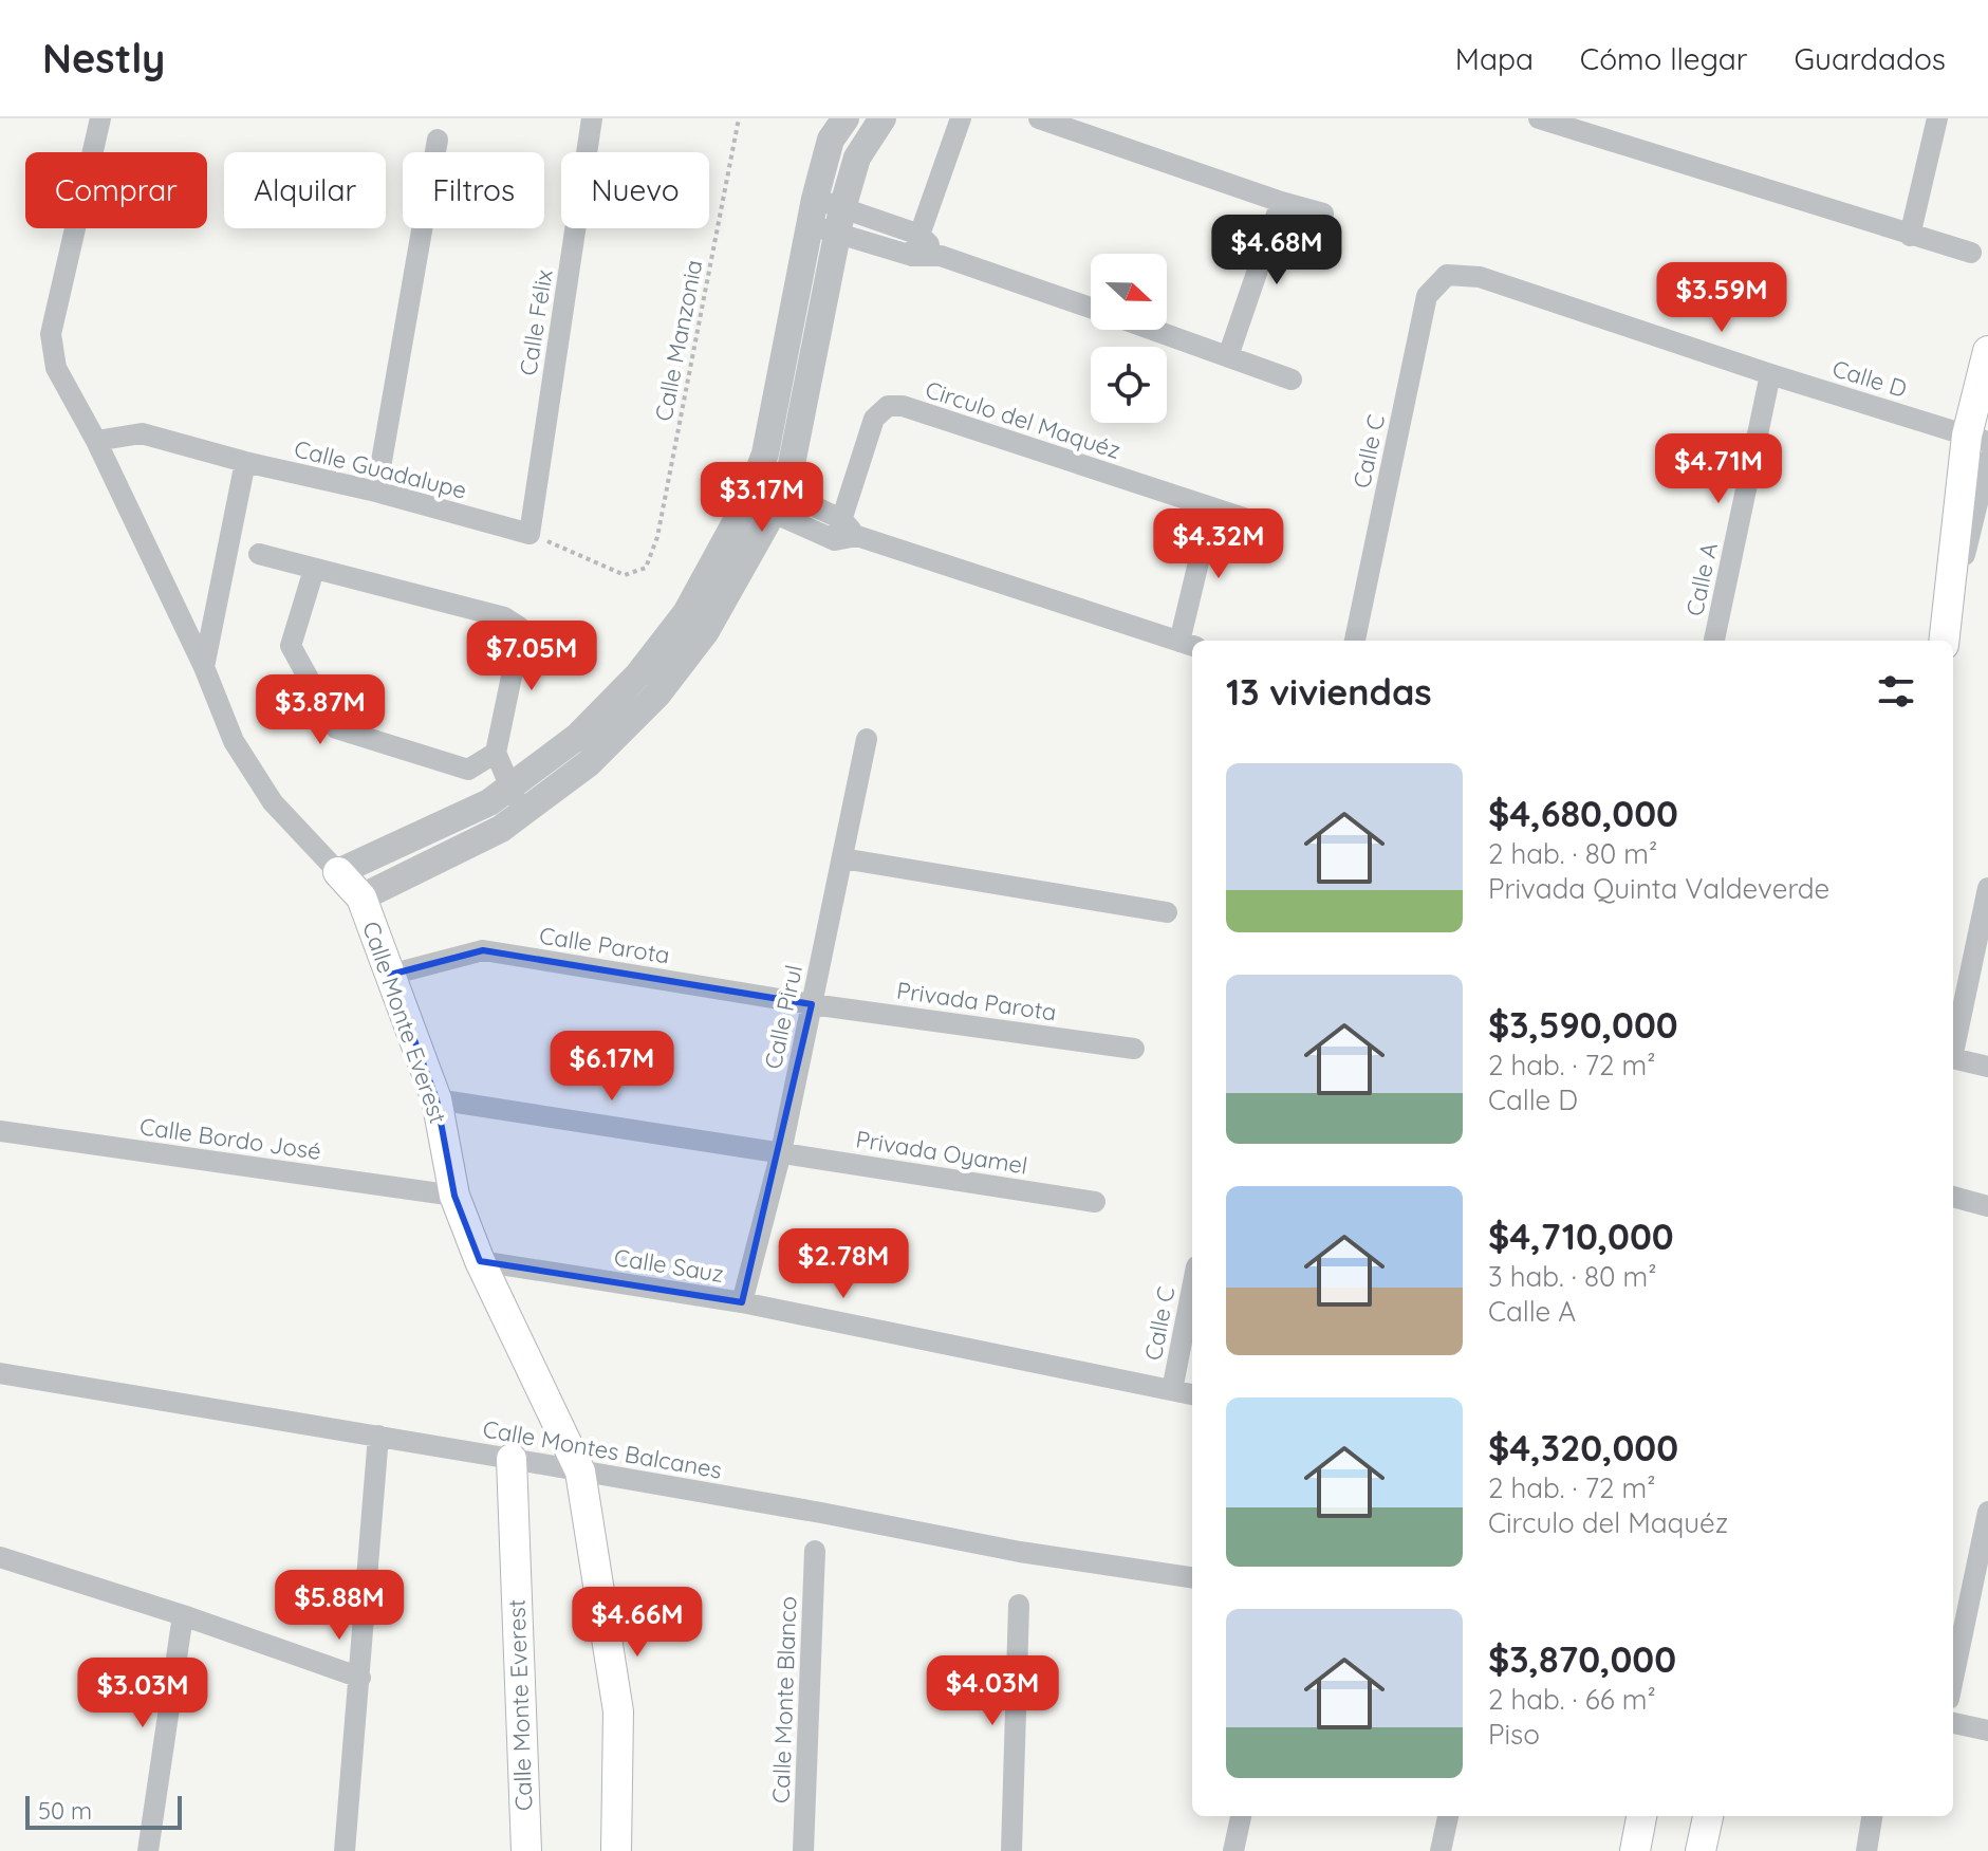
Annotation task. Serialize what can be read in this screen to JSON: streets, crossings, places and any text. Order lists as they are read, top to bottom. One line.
{"streets":{"main road":["Calle Monte Everest"],"street":["Calle Félix","Calle D","Circulo del Maquéz","Calle C","Calle Guadalupe","Calle A","Calle Parota","Privada Parota","Calle Pirul","Calle Bordo José","Privada Oyamel","Calle Sauz","Calle Montes Balcanes","Calle Monte Blanco"],"path":["Calle Manzonia"]},"crossings":[["Calle Félix","Calle Manzonia"],["Calle Félix","Calle Guadalupe"],["Calle Manzonia","Calle Guadalupe"],["Calle D","Calle C"],["Calle D","Calle A"],["Calle C","Calle Sauz"],["Calle Guadalupe","Calle Monte Everest"],["Calle Parota","Privada Parota"],["Calle Parota","Calle Pirul"],["Calle Parota","Calle Monte Everest"],["Privada Parota","Calle Pirul"],["Calle Pirul","Privada Oyamel"],["Calle Pirul","Calle Sauz"],["Calle Monte Everest","Calle Bordo José"],["Calle Monte Everest","Privada Oyamel"],["Calle Monte Everest","Calle Sauz"],["Calle Monte Everest","Calle Montes Balcanes"]],"scale_bar":"50 m","north":"right","page":{"header":"Nestly","nav":["Mapa","Cómo llegar","Guardados"],"chip":["Comprar","Alquilar","Filtros","Nuevo"],"price":["$4.68M","$3.59M","$4.71M","$3.17M","$4.32M","$7.05M","$3.87M","$6.17M","$2.78M","$5.88M","$4.66M","$4.03M","$3.03M"],"heading":"13 viviendas","list":[{"name":"$4,680,000","note":"2 hab. · 80 m² · Privada Quinta Valdeverde"},{"name":"$3,590,000","note":"2 hab. · 72 m² · Calle D"},{"name":"$4,710,000","note":"3 hab. · 80 m² · Calle A"},{"name":"$4,320,000","note":"2 hab. · 72 m² · Circulo del Maquéz"},{"name":"$3,870,000","note":"2 hab. · 66 m² · Piso"}],"scale":"50 m"}}
